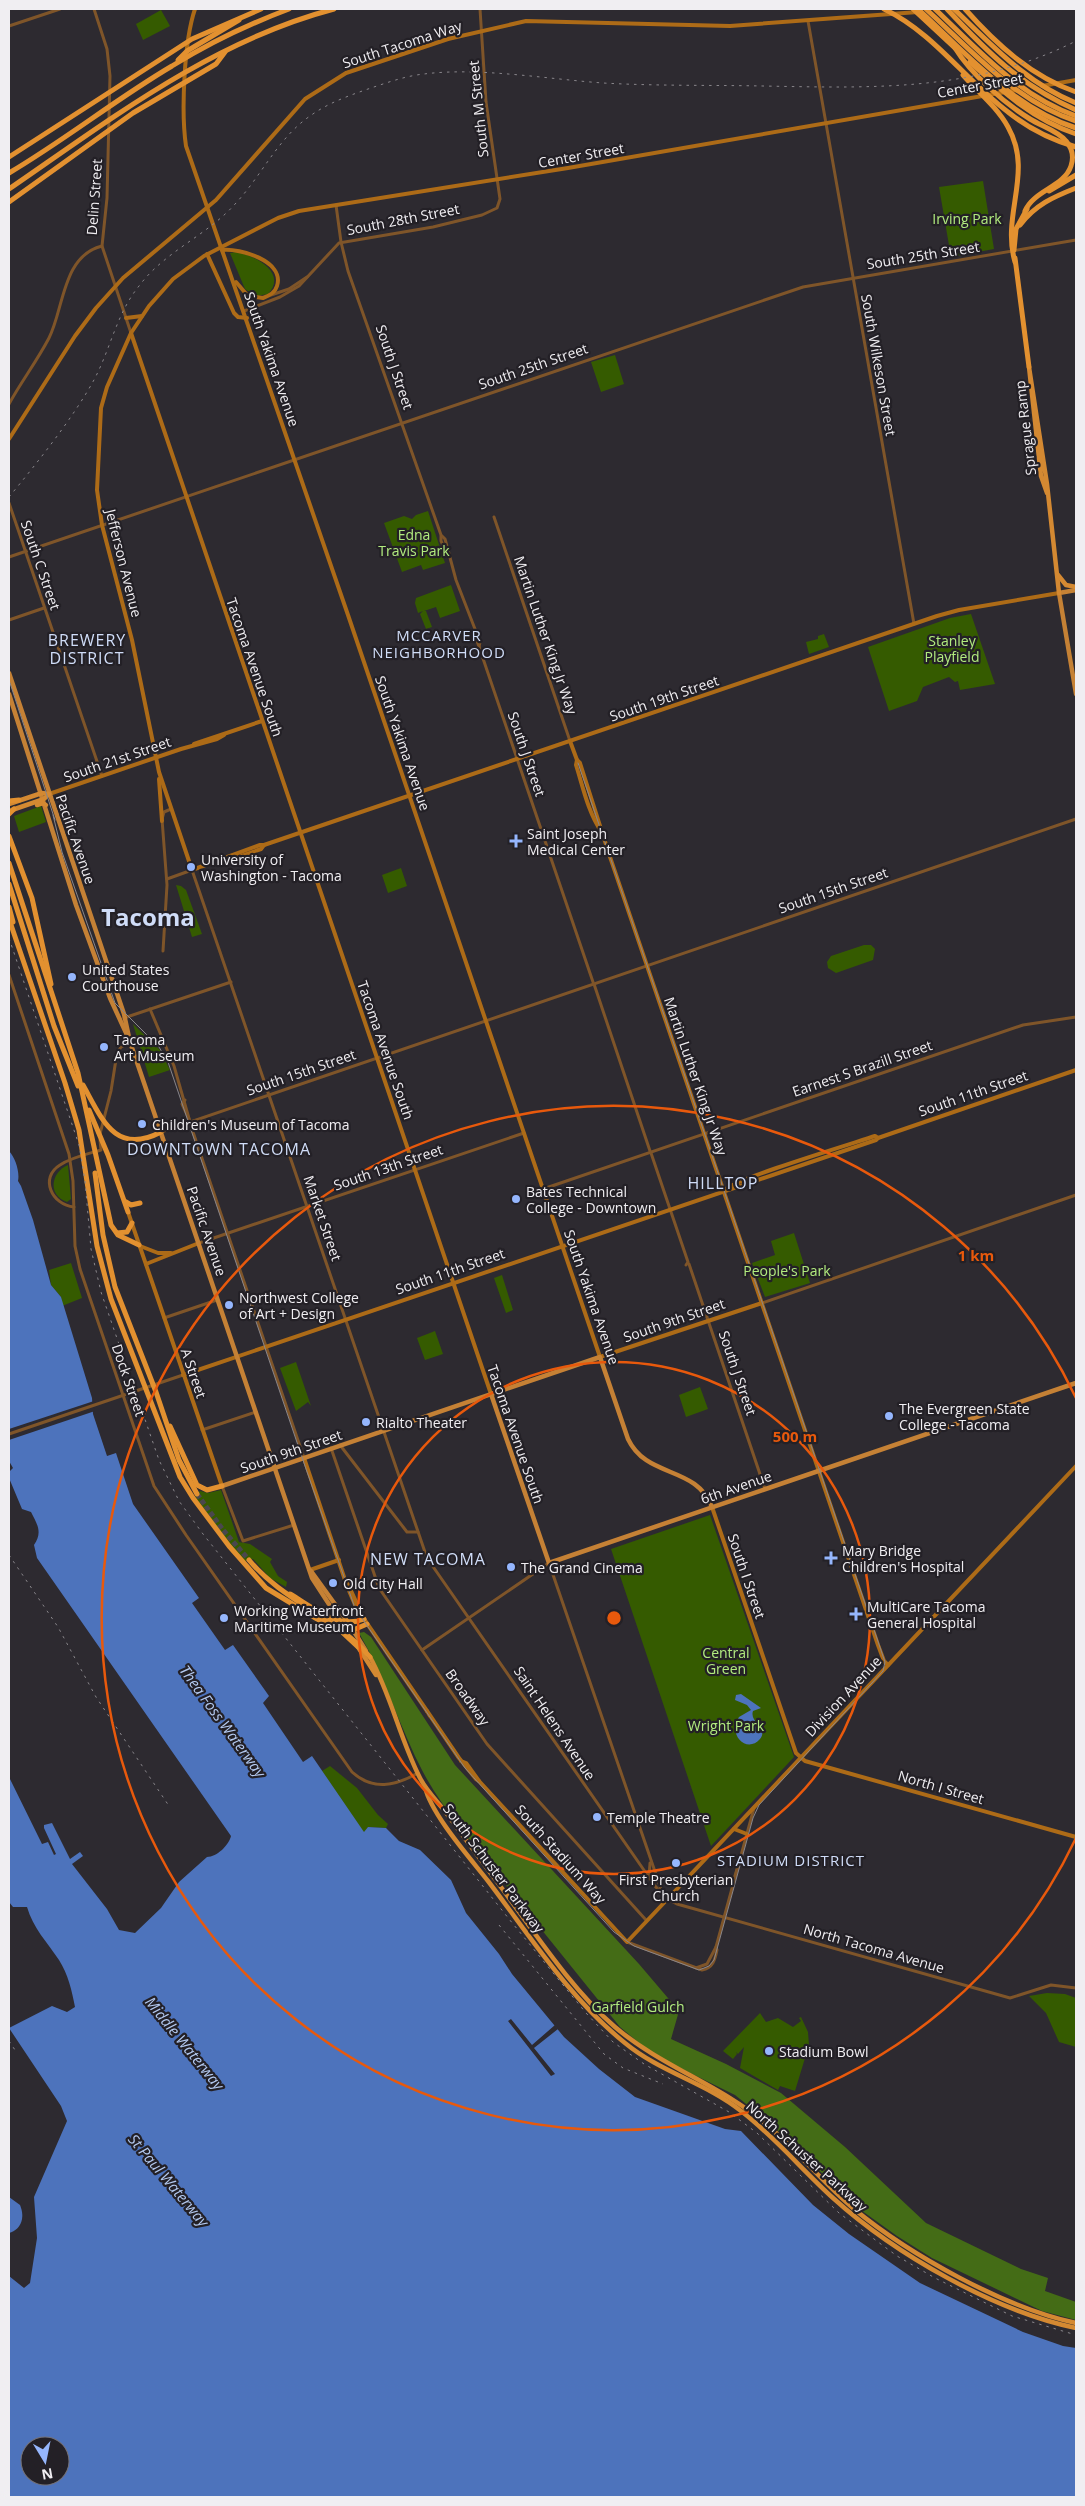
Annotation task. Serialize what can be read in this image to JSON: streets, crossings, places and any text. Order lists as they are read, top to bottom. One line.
{"streets":{"highway":["Sprague Ramp","South 21st Street","South Schuster Parkway","North Schuster Parkway"],"main road":["South Tacoma Way","Center Street","South Yakima Avenue","Jefferson Avenue","Martin Luther King Jr Way","Tacoma Avenue South","South 19th Street","Pacific Avenue","South 11th Street","South 13th Street","Market Street","South 9th Street","A Street","6th Avenue","South I Street","Division Avenue","North I Street","South Stadium Way"],"street":["South M Street","Delin Street","South 28th Street","South 25th Street","South Wilkeson Street","South J Street","South C Street","South 15th Street","Earnest S Brazill Street","Dock Street","Broadway","Saint Helens Avenue","North Tacoma Avenue"]},"crossings":[["South Tacoma Way","South M Street"],["South Tacoma Way","South Wilkeson Street"],["Center Street","South M Street"],["Center Street","South Wilkeson Street"],["Center Street","South J Street"],["Center Street","Jefferson Avenue"],["Center Street","Tacoma Avenue South"],["South M Street","South 28th Street"],["Delin Street","Tacoma Avenue South"],["South 28th Street","South Yakima Avenue"],["South 28th Street","South J Street"],["South 25th Street","South Yakima Avenue"],["South 25th Street","South Wilkeson Street"],["South 25th Street","South J Street"],["South 25th Street","Jefferson Avenue"],["South 25th Street","South C Street"],["South 25th Street","Tacoma Avenue South"],["South Yakima Avenue","South 19th Street"],["South Yakima Avenue","South 15th Street"],["South Yakima Avenue","Earnest S Brazill Street"],["South Yakima Avenue","South 11th Street"],["South Yakima Avenue","South 13th Street"],["South Yakima Avenue","South 9th Street"],["South Yakima Avenue","South I Street"],["South Wilkeson Street","South 19th Street"],["South J Street","South 19th Street"],["South J Street","South 15th Street"],["South J Street","Earnest S Brazill Street"],["South J Street","South 11th Street"],["South J Street","South 9th Street"],["South J Street","6th Avenue"],["Sprague Ramp","South 19th Street"],["Jefferson Avenue","Tacoma Avenue South"],["Jefferson Avenue","South 21st Street"],["Jefferson Avenue","Market Street"],["South C Street","South 21st Street"],["Martin Luther King Jr Way","South 19th Street"],["Martin Luther King Jr Way","South 15th Street"],["Martin Luther King Jr Way","Earnest S Brazill Street"],["Martin Luther King Jr Way","South 11th Street"],["Martin Luther King Jr Way","South 9th Street"],["Martin Luther King Jr Way","6th Avenue"],["Martin Luther King Jr Way","Division Avenue"],["Tacoma Avenue South","South 19th Street"],["Tacoma Avenue South","South 21st Street"],["Tacoma Avenue South","South 15th Street"],["Tacoma Avenue South","South 11th Street"],["Tacoma Avenue South","South 13th Street"],["Tacoma Avenue South","South 9th Street"],["Tacoma Avenue South","6th Avenue"],["Tacoma Avenue South","Saint Helens Avenue"],["South 19th Street","Market Street"],["South 21st Street","Pacific Avenue"],["Pacific Avenue","South 15th Street"],["Pacific Avenue","South 11th Street"],["Pacific Avenue","South 13th Street"],["Pacific Avenue","South 9th Street"],["Pacific Avenue","A Street"],["Pacific Avenue","South Schuster Parkway"],["South 15th Street","Market Street"],["South 11th Street","Market Street"],["South 11th Street","A Street"],["South 13th Street","Market Street"],["South 13th Street","A Street"],["Market Street","South 9th Street"],["Market Street","Saint Helens Avenue"],["South 9th Street","A Street"],["South 9th Street","Broadway"],["Dock Street","South Schuster Parkway"],["6th Avenue","South I Street"],["6th Avenue","Broadway"],["6th Avenue","Saint Helens Avenue"],["South I Street","Division Avenue"],["South I Street","North I Street"],["Division Avenue","Broadway"],["Division Avenue","Saint Helens Avenue"],["Division Avenue","North I Street"],["Division Avenue","South Stadium Way"],["Division Avenue","North Tacoma Avenue"],["Saint Helens Avenue","North Tacoma Avenue"],["South Schuster Parkway","North Schuster Parkway"]],"districts":["MCCARVER NEIGHBORHOOD","BREWERY DISTRICT","Tacoma","DOWNTOWN TACOMA","HILLTOP","NEW TACOMA","STADIUM DISTRICT"],"water":["Thea Foss Waterway","Middle Waterway","St Paul Waterway"],"parks":["Irving Park","Edna Travis Park","Stanley Playfield","People's Park","Central Green","Wright Park","Garfield Gulch"],"places":{"health":["Saint Joseph Medical Center","Mary Bridge Children's Hospital","MultiCare Tacoma General Hospital"],"other":["University of Washington - Tacoma","United States Courthouse","Tacoma Art Museum","Children's Museum of Tacoma","Bates Technical College - Downtown","Northwest College of Art + Design","The Evergreen State College - Tacoma","Rialto Theater","The Grand Cinema","Old City Hall","Working Waterfront Maritime Museum","Temple Theatre","First Presbyterian Church","Stadium Bowl"]},"north":"bottom","rings":["1 km","500 m"]}
